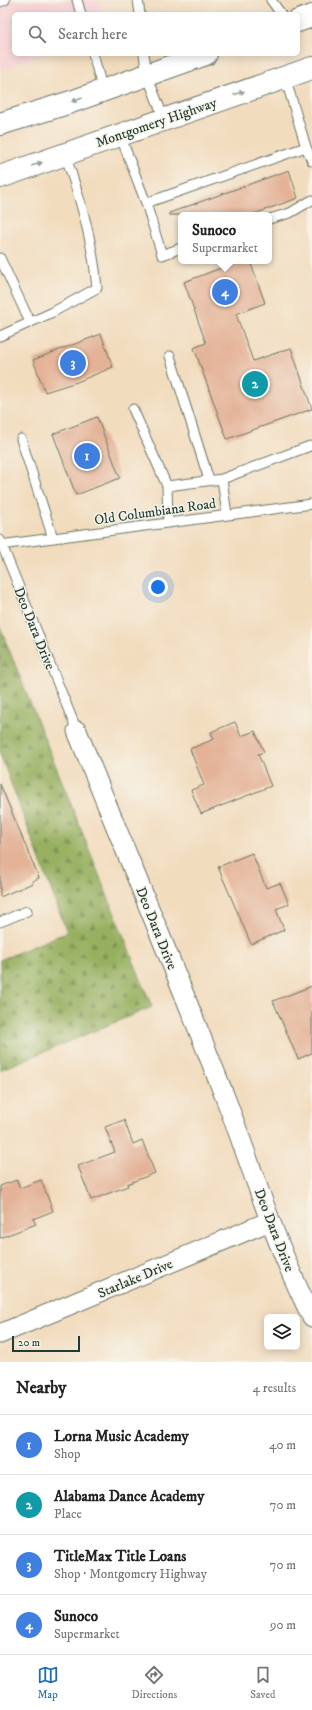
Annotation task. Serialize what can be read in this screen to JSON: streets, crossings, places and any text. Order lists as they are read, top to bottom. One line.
{"streets":{"main road":["Montgomery Highway"],"street":["Deo Dara Drive","Starlake Drive"],"lane":["Old Columbiana Road"]},"crossings":[["Old Columbiana Road","Deo Dara Drive"],["Deo Dara Drive","Starlake Drive"]],"scale_bar":"20 m","page":{"search":"Search here","popup":["Sunoco","Supermarket"],"pins":["4","3","2","1"],"scale":"20 m","heading":["Nearby","4 results"],"list":[{"mark":"1","name":"Lorna Music Academy","note":"Shop","value":"40 m"},{"mark":"2","name":"Alabama Dance Academy","note":"Place","value":"70 m"},{"mark":"3","name":"TitleMax Title Loans","note":"Shop · Montgomery Highway","value":"70 m"},{"mark":"4","name":"Sunoco","note":"Supermarket","value":"90 m"}],"nav":["Map","Directions","Saved"]}}
